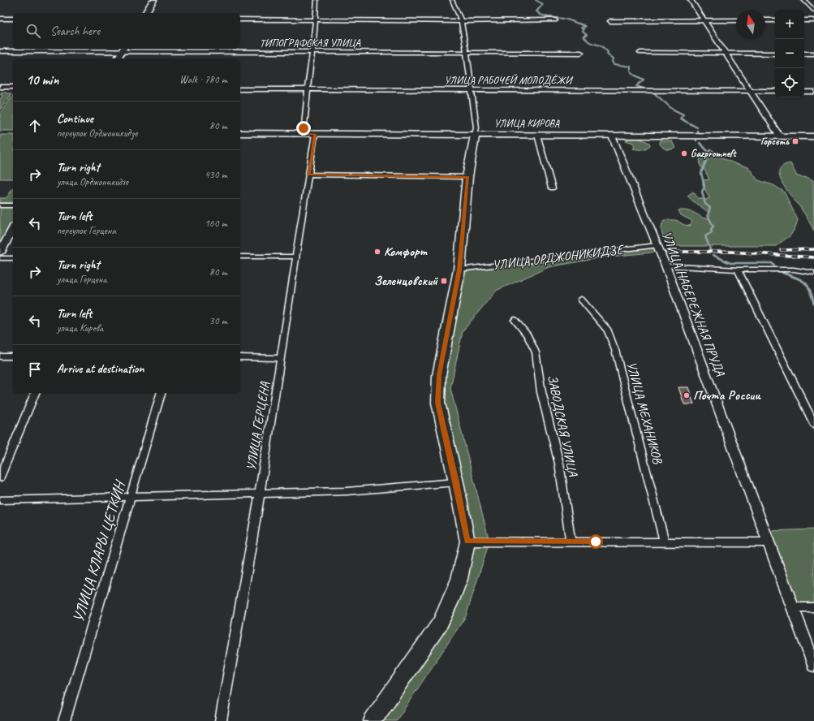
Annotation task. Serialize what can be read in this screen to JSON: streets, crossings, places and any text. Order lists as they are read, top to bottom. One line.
{"streets":{"main road":["УЛИЦА КИРОВА"],"street":["ТИПОГРАФСКАЯ УЛИЦА","УЛИЦА РАБОЧЕЙ МОЛОДЁЖИ","УЛИЦА ОРДЖОНИКИДЗЕ","УЛИЦА НАБЕРЕЖНАЯ ПРУДА","УЛИЦА МЕХАНИКОВ","ЗАВОДСКАЯ УЛИЦА","УЛИЦА ГЕРЦЕНА","УЛИЦА КЛАРЫ ЦЕТКИН"]},"crossings":[["УЛИЦА КИРОВА","УЛИЦА НАБЕРЕЖНАЯ ПРУДА"],["УЛИЦА КИРОВА","УЛИЦА ГЕРЦЕНА"],["УЛИЦА ОРДЖОНИКИДЗЕ","УЛИЦА НАБЕРЕЖНАЯ ПРУДА"]],"places":{"transit":["Горсеть","Зеленцовский"],"other":["Gazpromneft","Комфорт","Почта России"]},"north":"top","page":{"map_buttons":["+","−"],"search":"Search here","heading":["10 min","Walk · 780 m"],"list":[["Continue","переулок Орджоникидзе","80 m"],["Turn right","улица Орджоникидзе","430 m"],["Turn left","переулок Герцена","160 m"],["Turn right","улица Герцена","80 m"],["Turn left","улица Кирова","30 m"],"Arrive at destination"]}}
